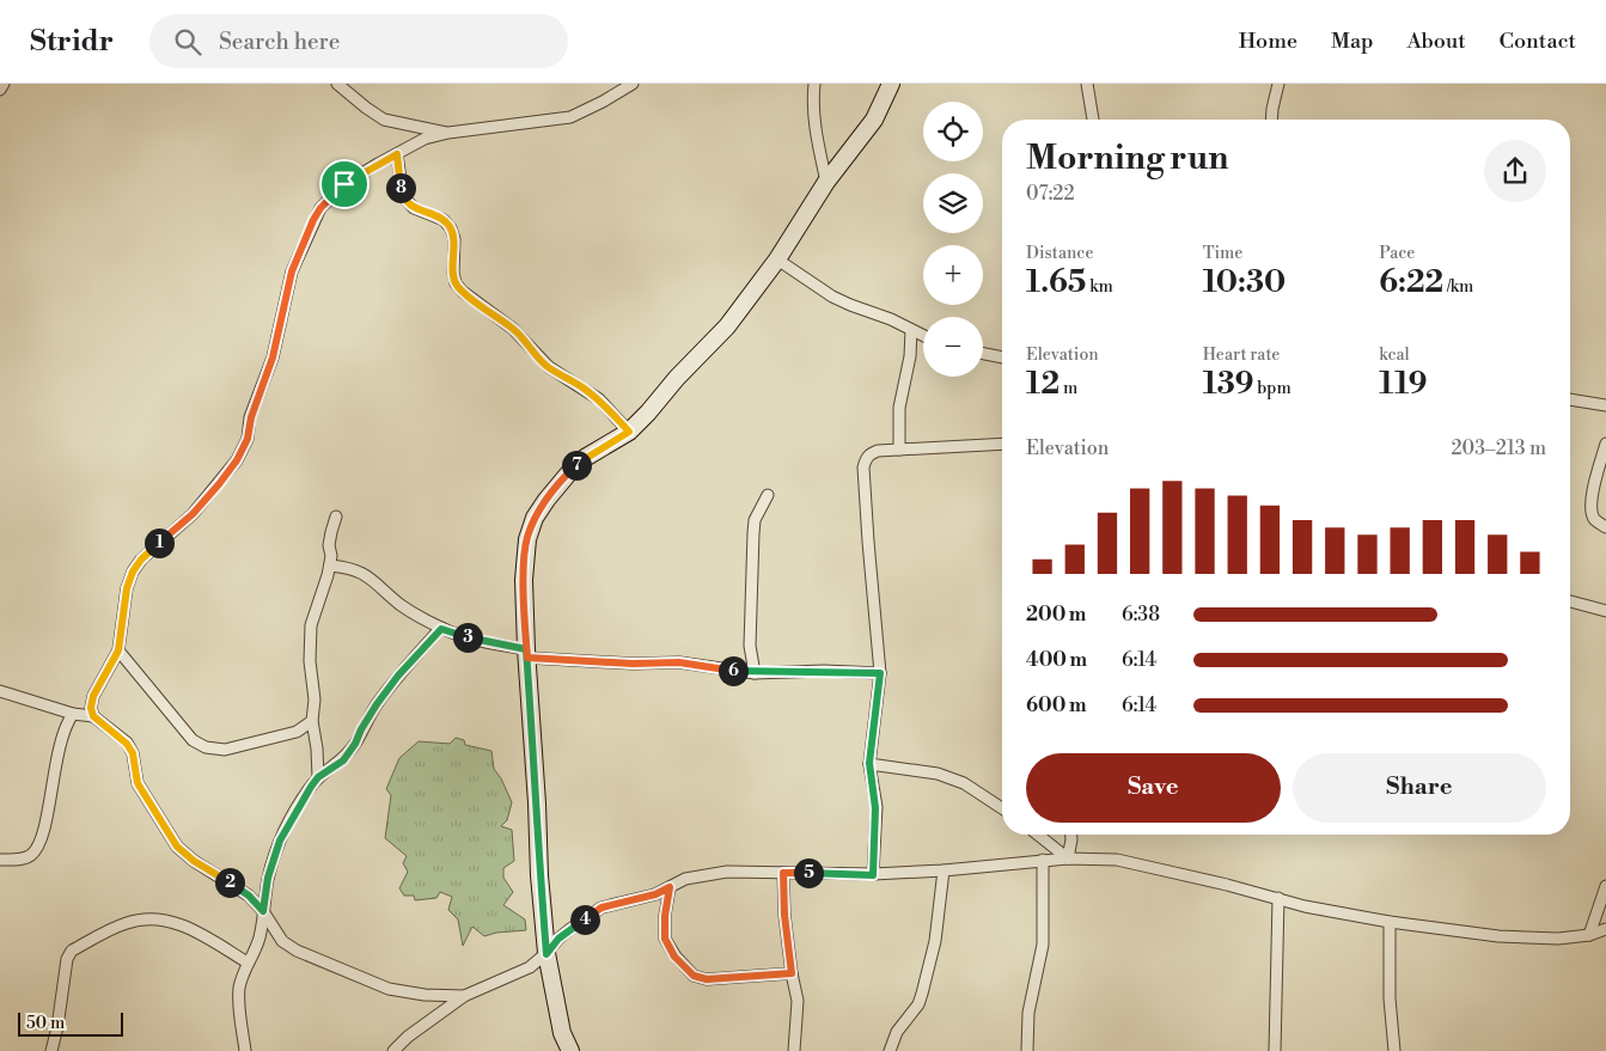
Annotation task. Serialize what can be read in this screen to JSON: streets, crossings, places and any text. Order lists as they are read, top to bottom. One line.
{"scale_bar":"50 m","page":{"header":"Stridr","search":"Search here","nav":["Home","Map","About","Contact"],"map_buttons":["+","−"],"heading":["Morning run","07:22"],"pins":["8","7","1","3","6","5","2","4"],"stats":[["Distance","1.65 km"],["Time","10:30"],["Pace","6:22 /km"],["Elevation","12 m"],["Heart rate","139 bpm"],["kcal","119"]],"chart":["Elevation","203–213 m"],"list":[{"name":"200 m","note":"6:38"},{"name":"400 m","note":"6:14"},{"name":"600 m","note":"6:14"}],"buttons":["Save","Share"],"scale":"50 m"}}
